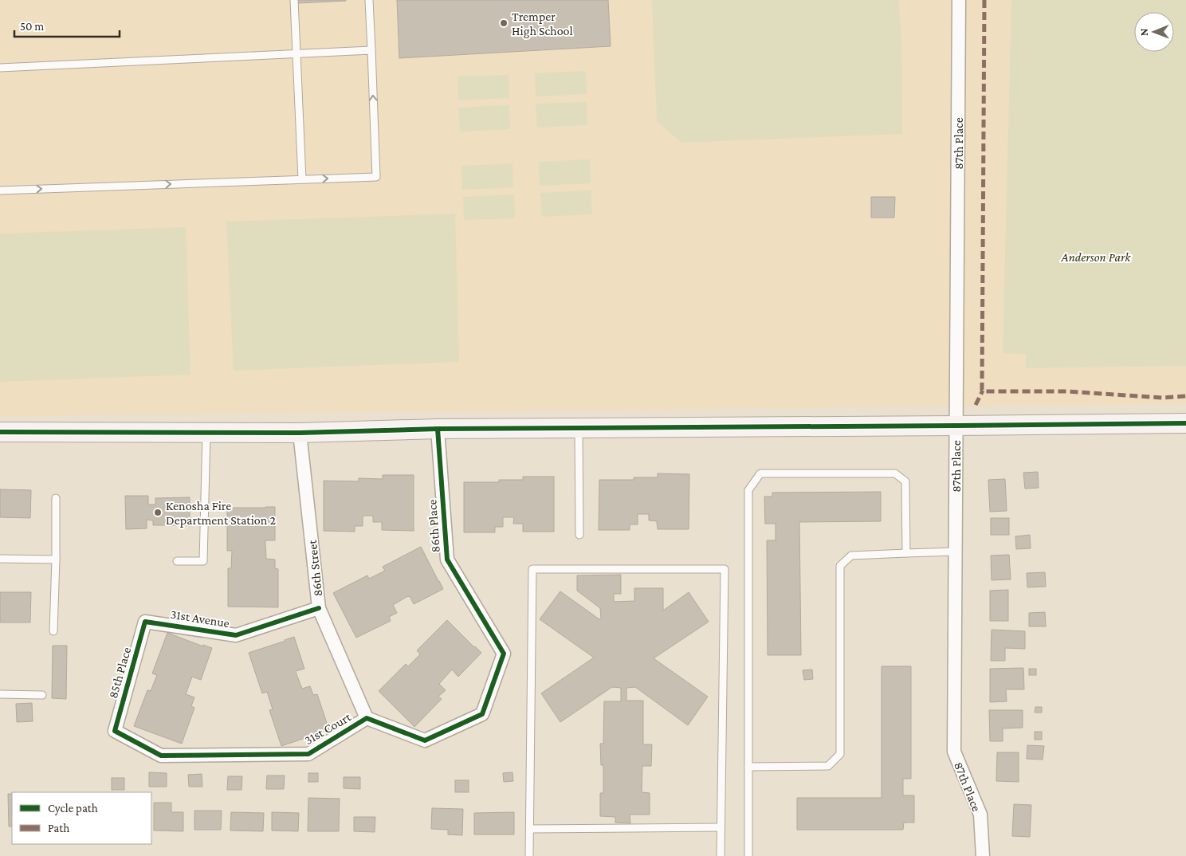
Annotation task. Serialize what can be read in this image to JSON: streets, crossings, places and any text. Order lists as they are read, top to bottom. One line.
{"streets":{"street":["87th Place","86th Place","86th Street","31st Avenue","85th Place","31st Court"]},"crossings":[["86th Place","31st Court"],["86th Street","31st Avenue"],["86th Street","31st Court"],["31st Avenue","85th Place"],["85th Place","31st Court"]],"parks":["Anderson Park"],"places":["Tremper High School","Kenosha Fire Department Station 2"],"legend":["Cycle path","Path"],"scale_bar":"50 m","north":"left"}
